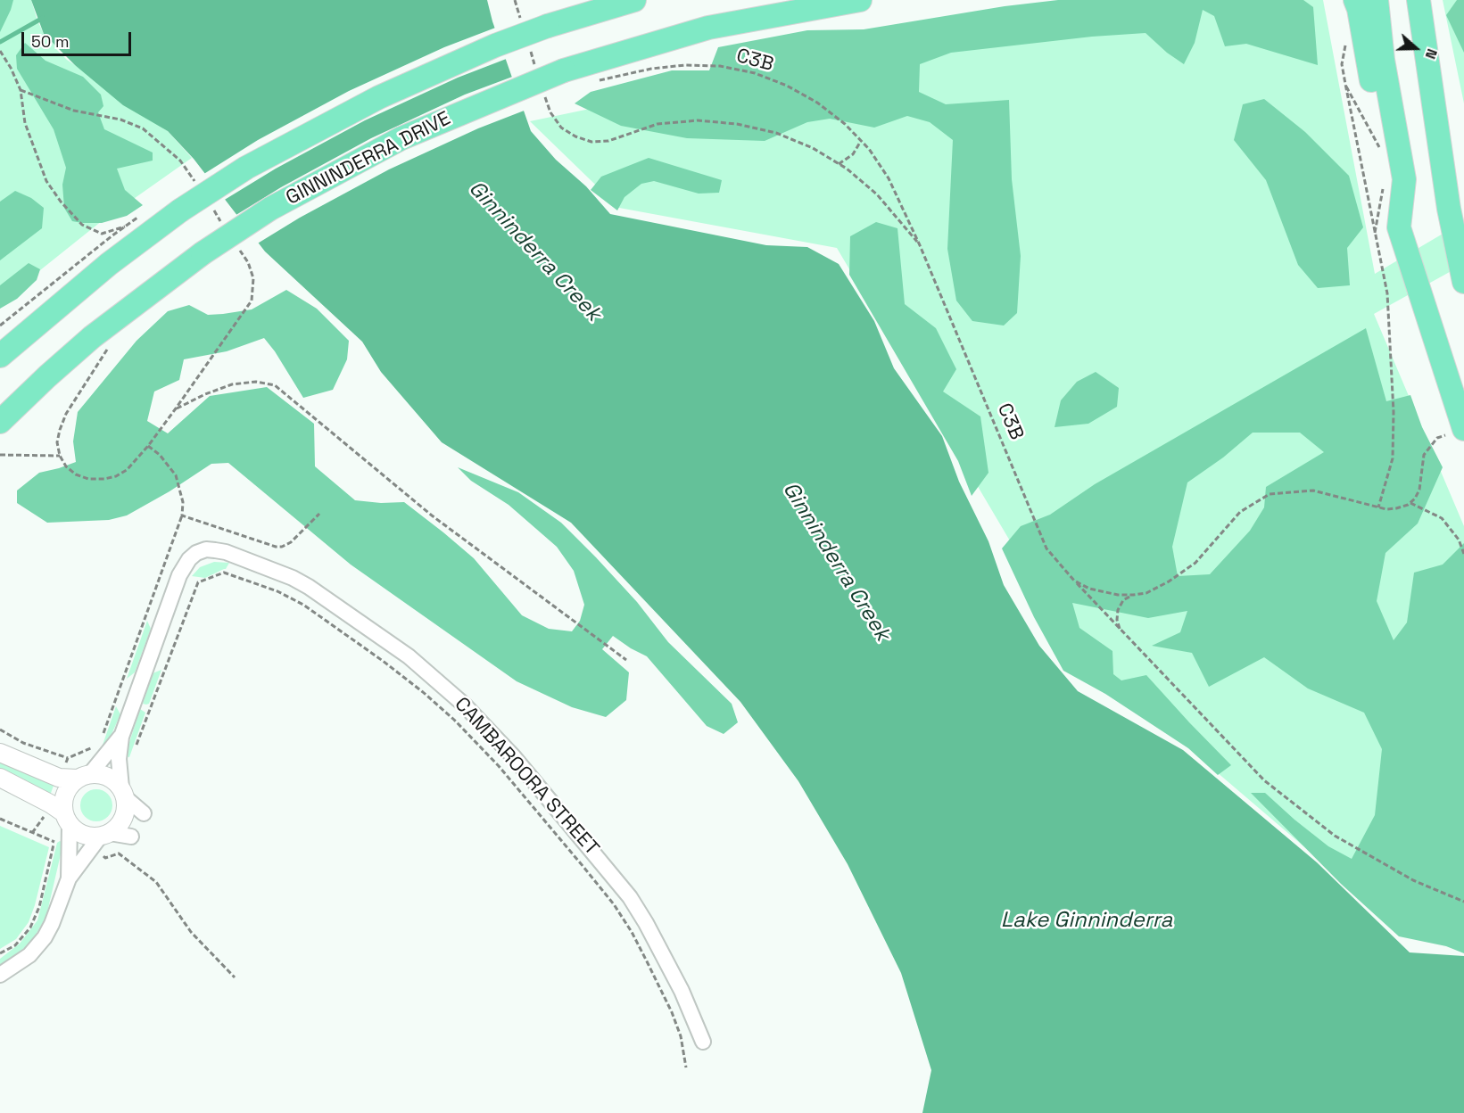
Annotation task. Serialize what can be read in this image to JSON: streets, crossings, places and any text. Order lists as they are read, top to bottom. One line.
{"streets":{"main road":["GINNINDERRA DRIVE"],"street":["CAMBAROORA STREET"],"path":["C3B"]},"water":["Ginninderra Creek","Lake Ginninderra"],"scale_bar":"50 m","north":"right"}
